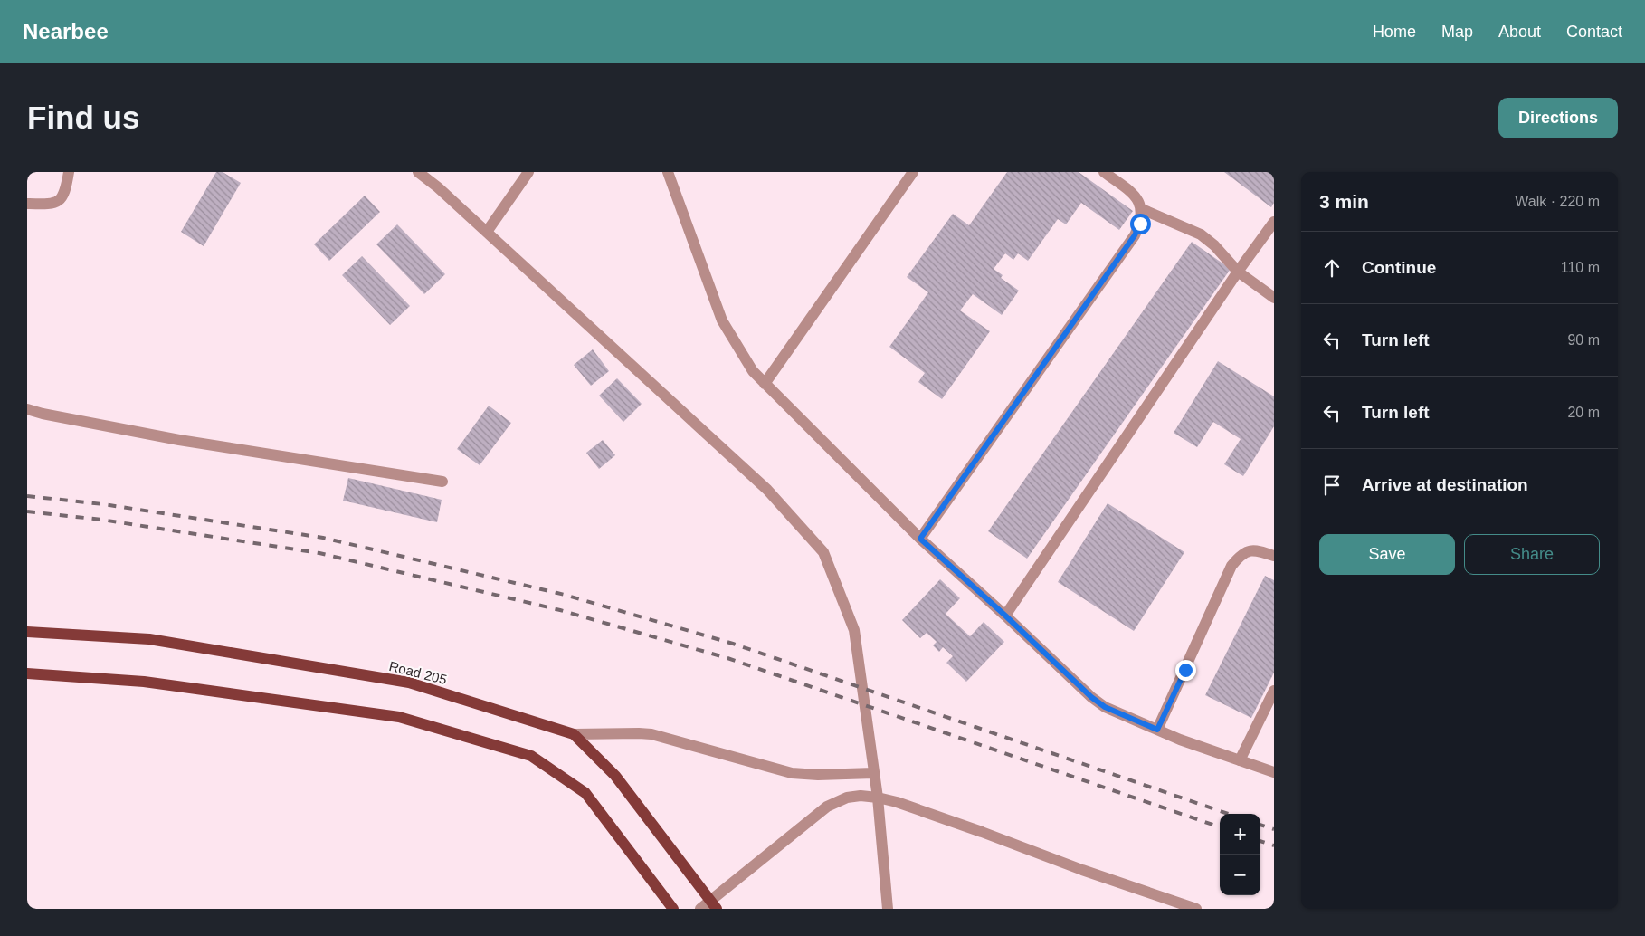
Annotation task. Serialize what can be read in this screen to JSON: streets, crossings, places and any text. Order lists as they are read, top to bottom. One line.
{"streets":{"main road":["Road 205"]},"page":{"header":"Nearbee","nav":["Home","Map","About","Contact"],"buttons":["Directions",["Save","Share"]],"title":"Find us","heading":["3 min","Walk · 220 m"],"list":[["Continue","110 m"],["Turn left","90 m"],["Turn left","20 m"],"Arrive at destination"],"map_buttons":["+","−"]}}
